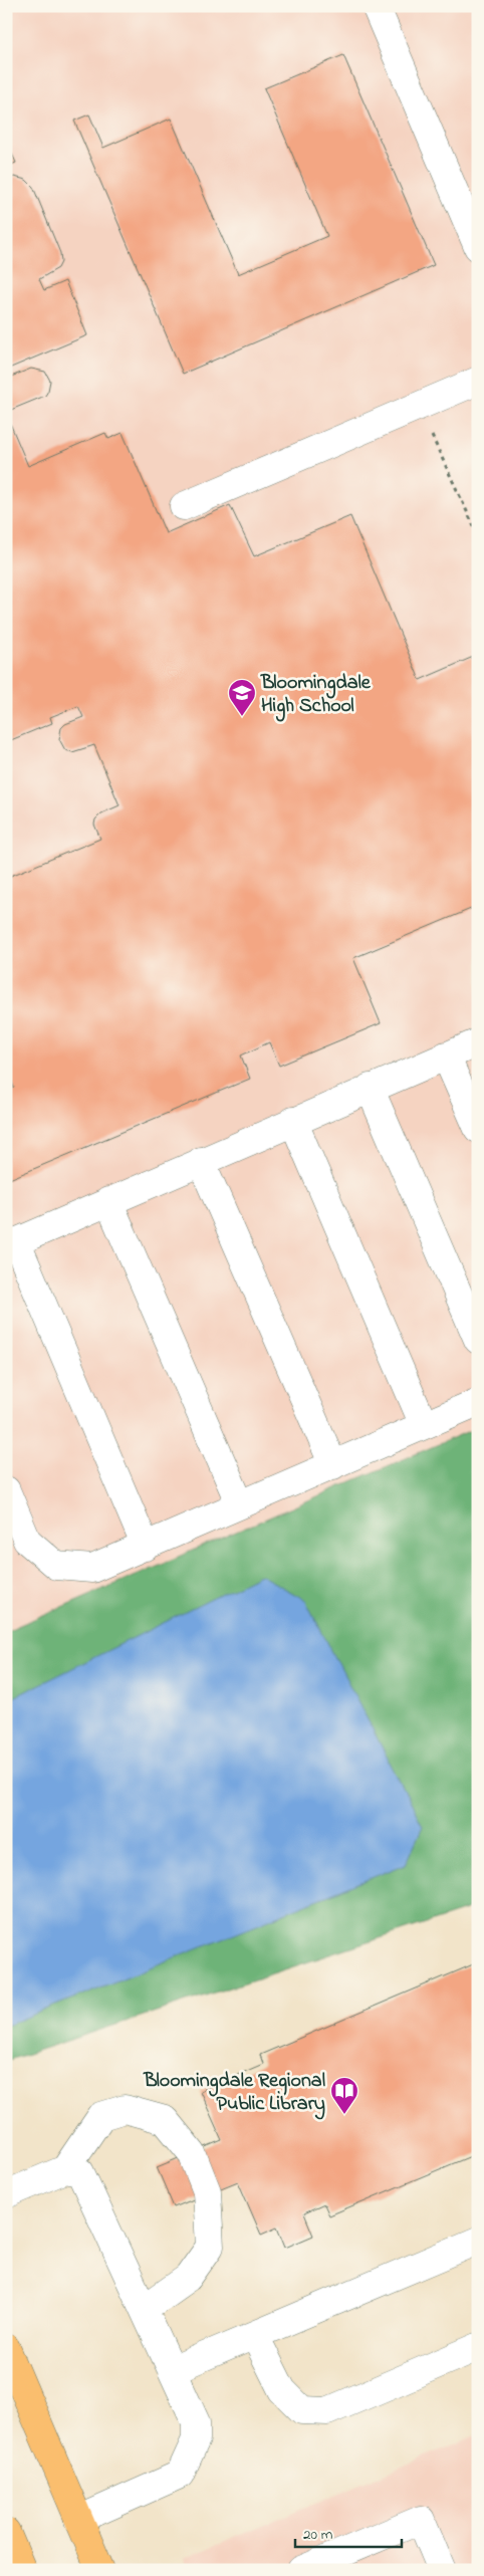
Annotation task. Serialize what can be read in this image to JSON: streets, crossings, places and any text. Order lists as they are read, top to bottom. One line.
{"places":{"school or university":["Bloomingdale High School"],"library":["Bloomingdale Regional Public Library"]},"scale_bar":"20 m"}
